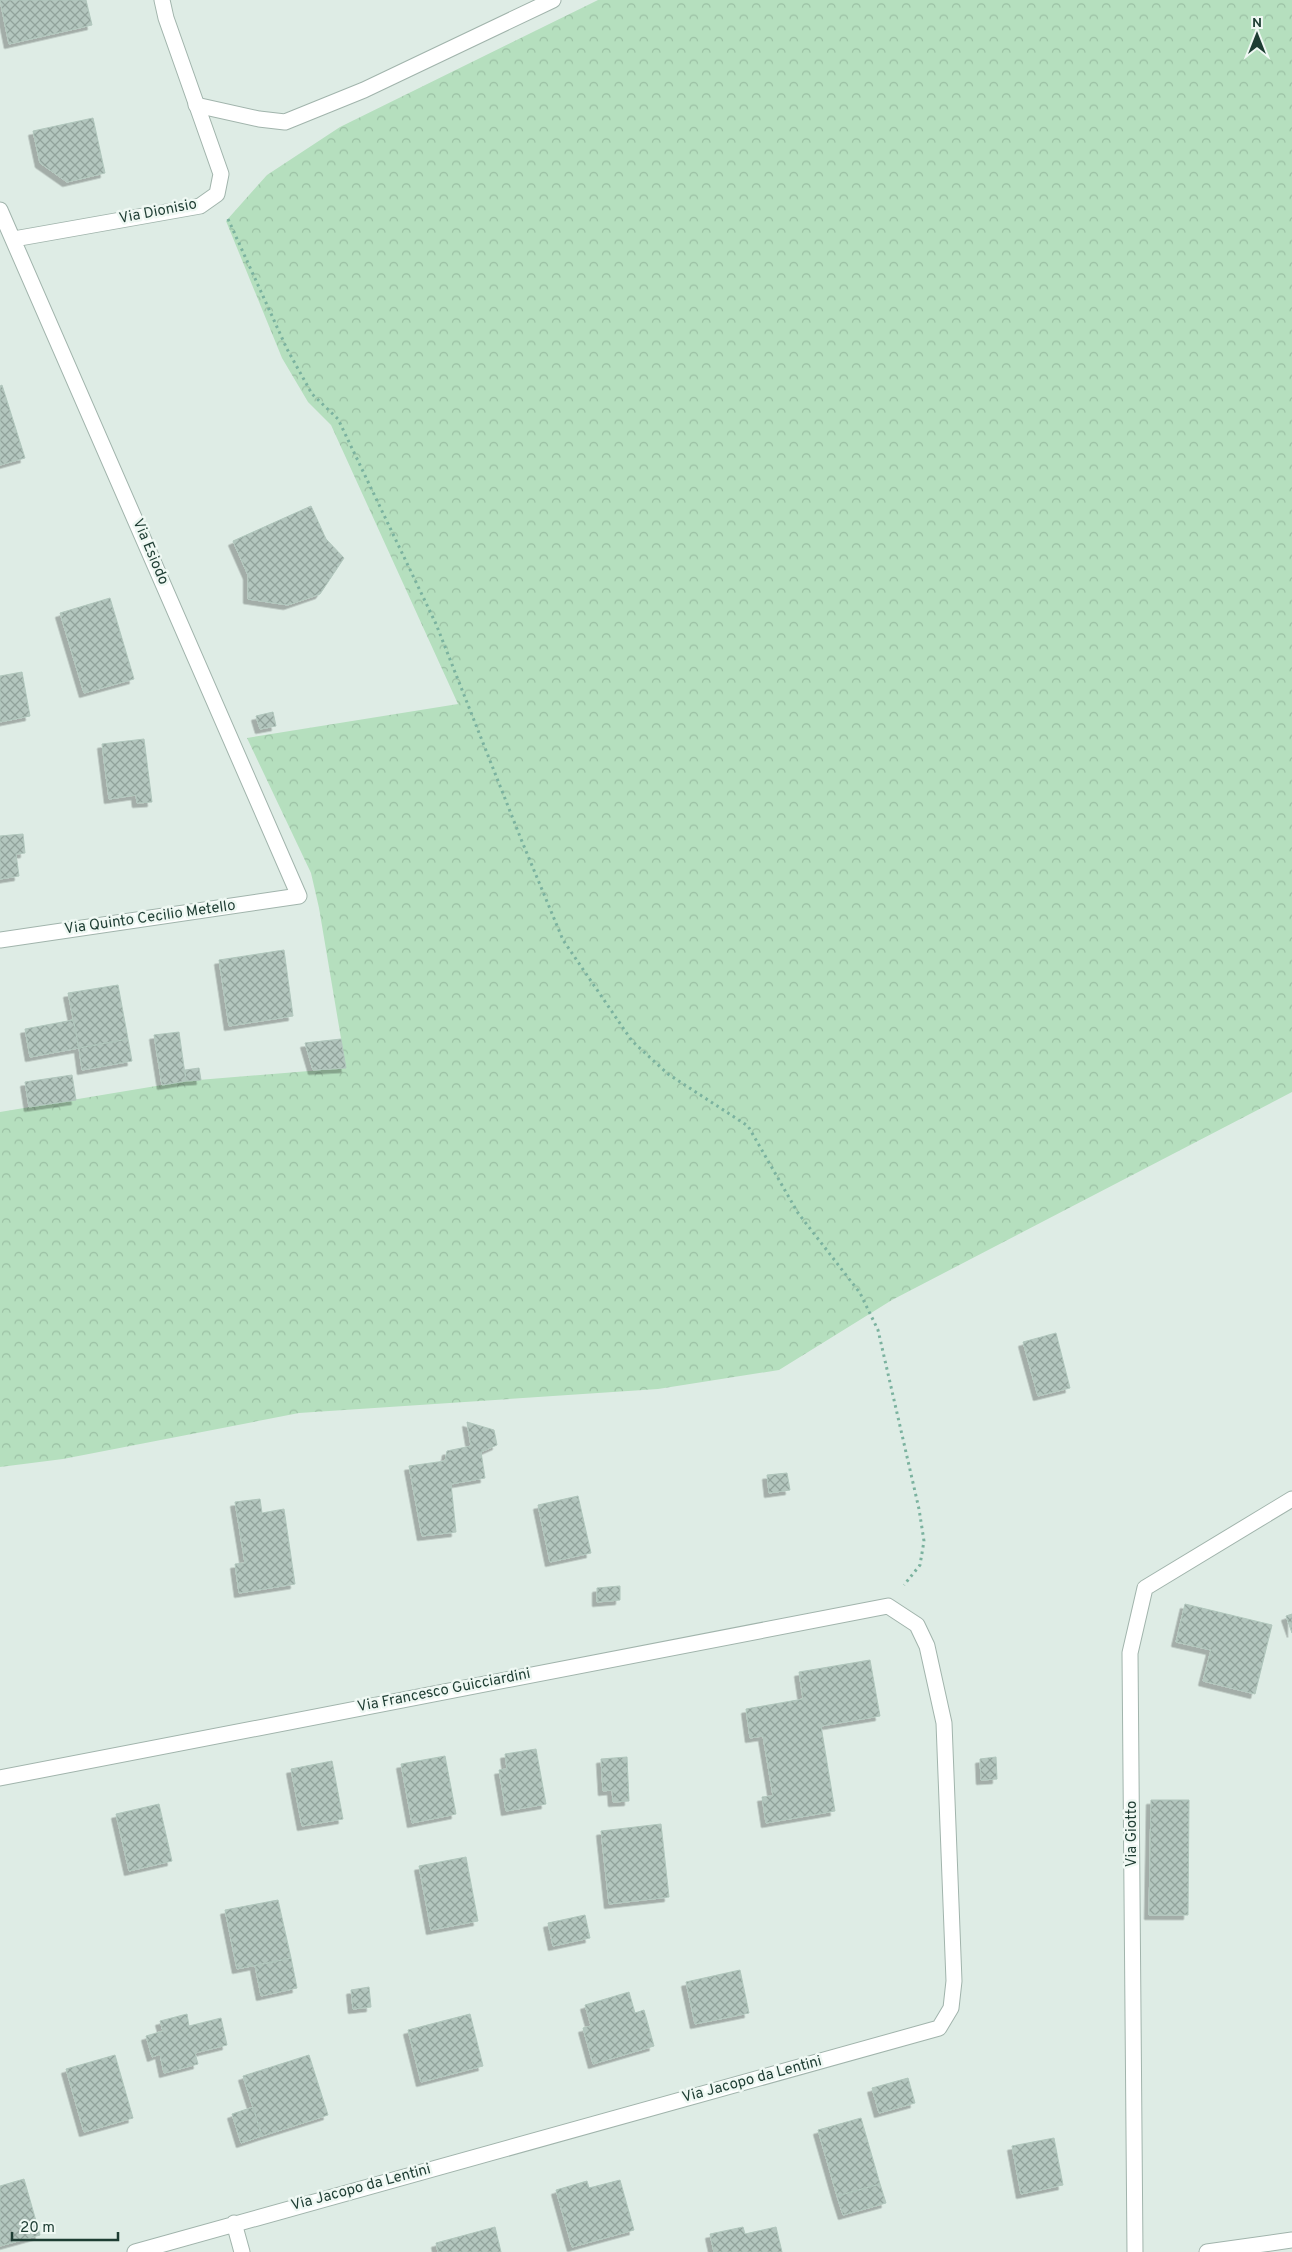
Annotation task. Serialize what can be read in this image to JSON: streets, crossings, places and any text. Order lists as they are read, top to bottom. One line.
{"streets":{"street":["Via Dionisio","Via Esiodo","Via Quinto Cecilio Metello","Via Francesco Guicciardini","Via Giotto","Via Jacopo da Lentini"]},"crossings":[["Via Dionisio","Via Esiodo"],["Via Esiodo","Via Quinto Cecilio Metello"],["Via Francesco Guicciardini","Via Jacopo da Lentini"]],"scale_bar":"20 m","north":"top"}
